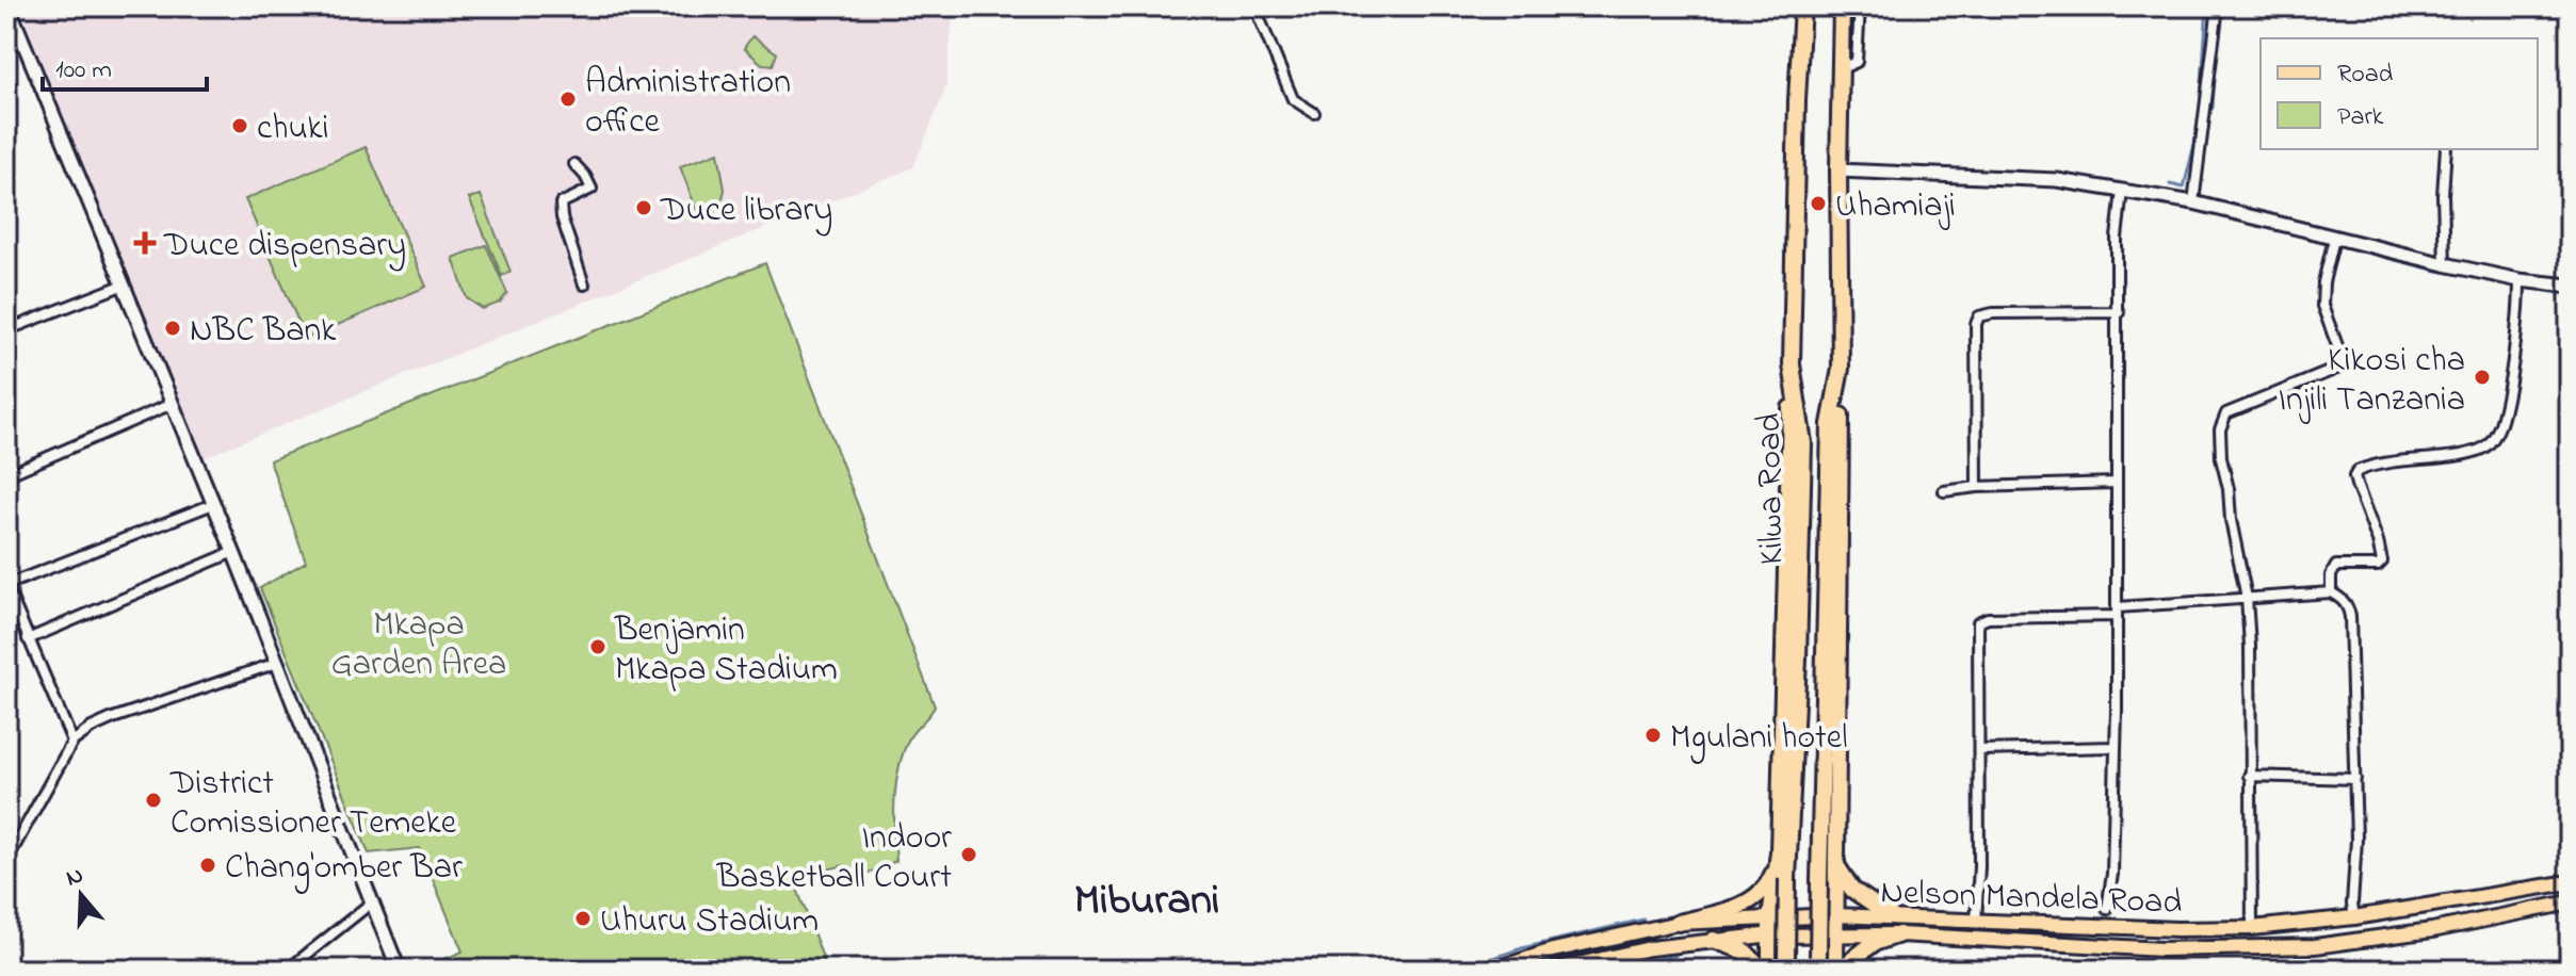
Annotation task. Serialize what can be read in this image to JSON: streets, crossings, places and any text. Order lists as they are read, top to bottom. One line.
{"streets":{"highway":["Kilwa Road"],"main road":["Nelson Mandela Road"]},"districts":["Miburani"],"parks":["Mkapa Garden Area"],"places":{"other":["Administration office","chuki","Uhamiaji","Duce library","NBC Bank","Kikosi cha Injili Tanzania","Benjamin Mkapa Stadium","Mgulani hotel","District Comissioner Temeke","Indoor Basketball Court","Chang'omber Bar","Uhuru Stadium"],"health":["Duce dispensary"]},"legend":["Road","Park"],"scale_bar":"100 m","north":"top"}
